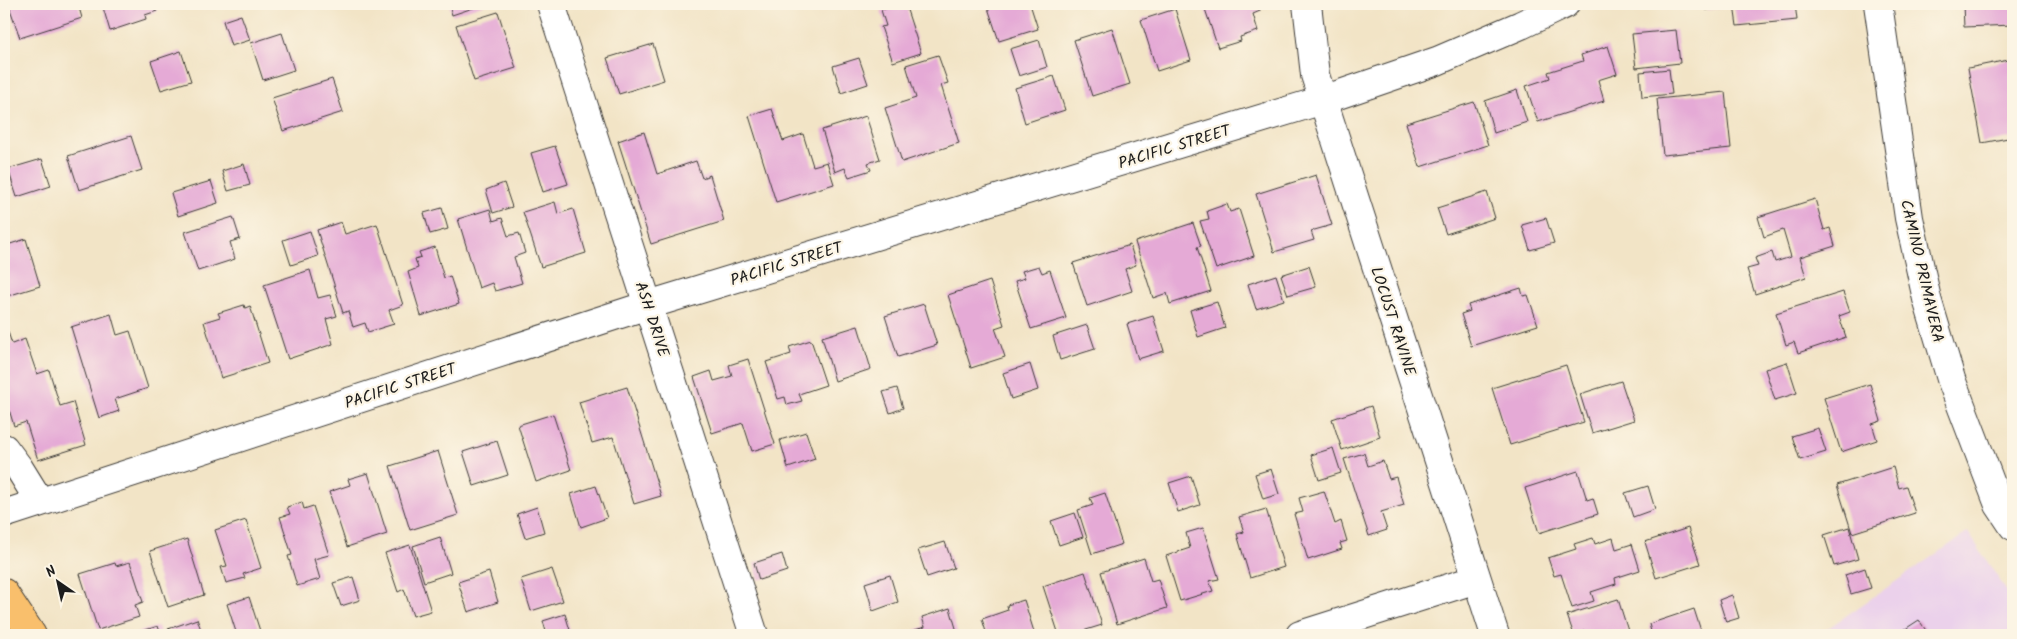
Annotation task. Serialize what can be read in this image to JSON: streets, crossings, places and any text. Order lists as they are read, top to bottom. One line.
{"streets":{"street":["PACIFIC STREET","CAMINO PRIMAVERA","ASH DRIVE","LOCUST RAVINE"]},"crossings":[["PACIFIC STREET","ASH DRIVE"],["PACIFIC STREET","LOCUST RAVINE"]],"north":"top left"}
